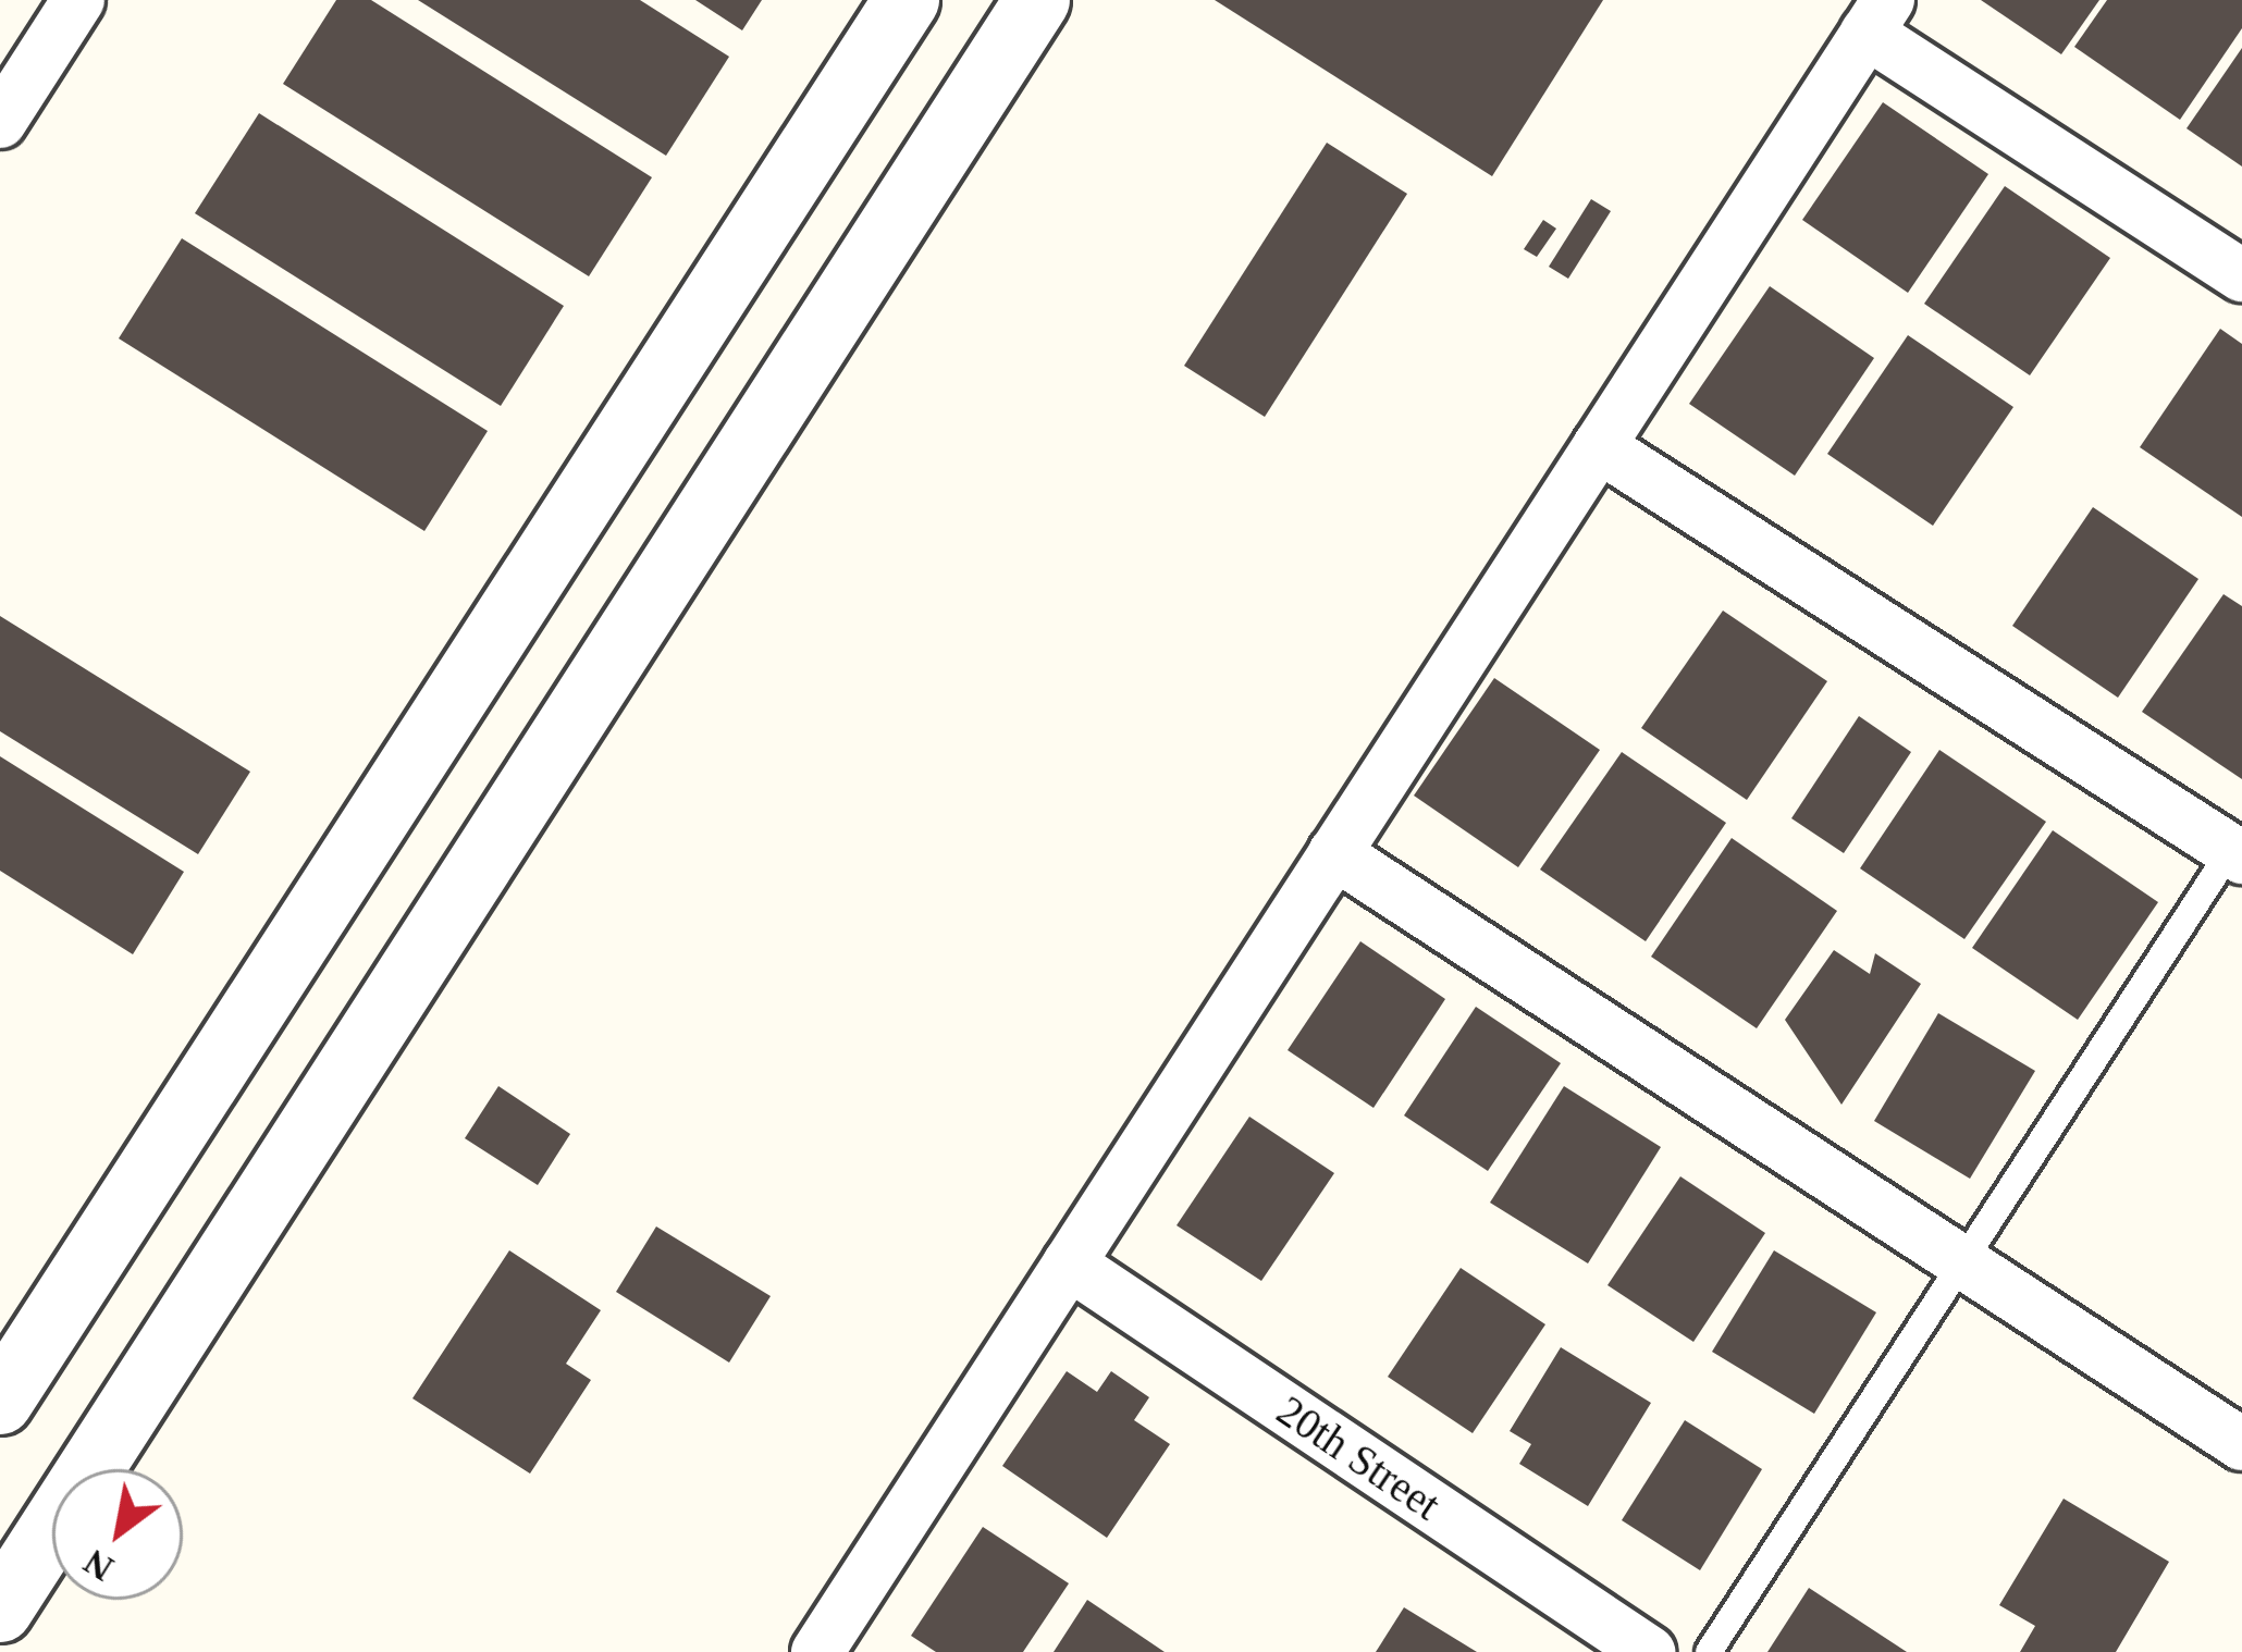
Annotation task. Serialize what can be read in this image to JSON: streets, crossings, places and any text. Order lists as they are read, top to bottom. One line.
{"streets":{"street":["20th Street"]},"north":"bottom left"}
